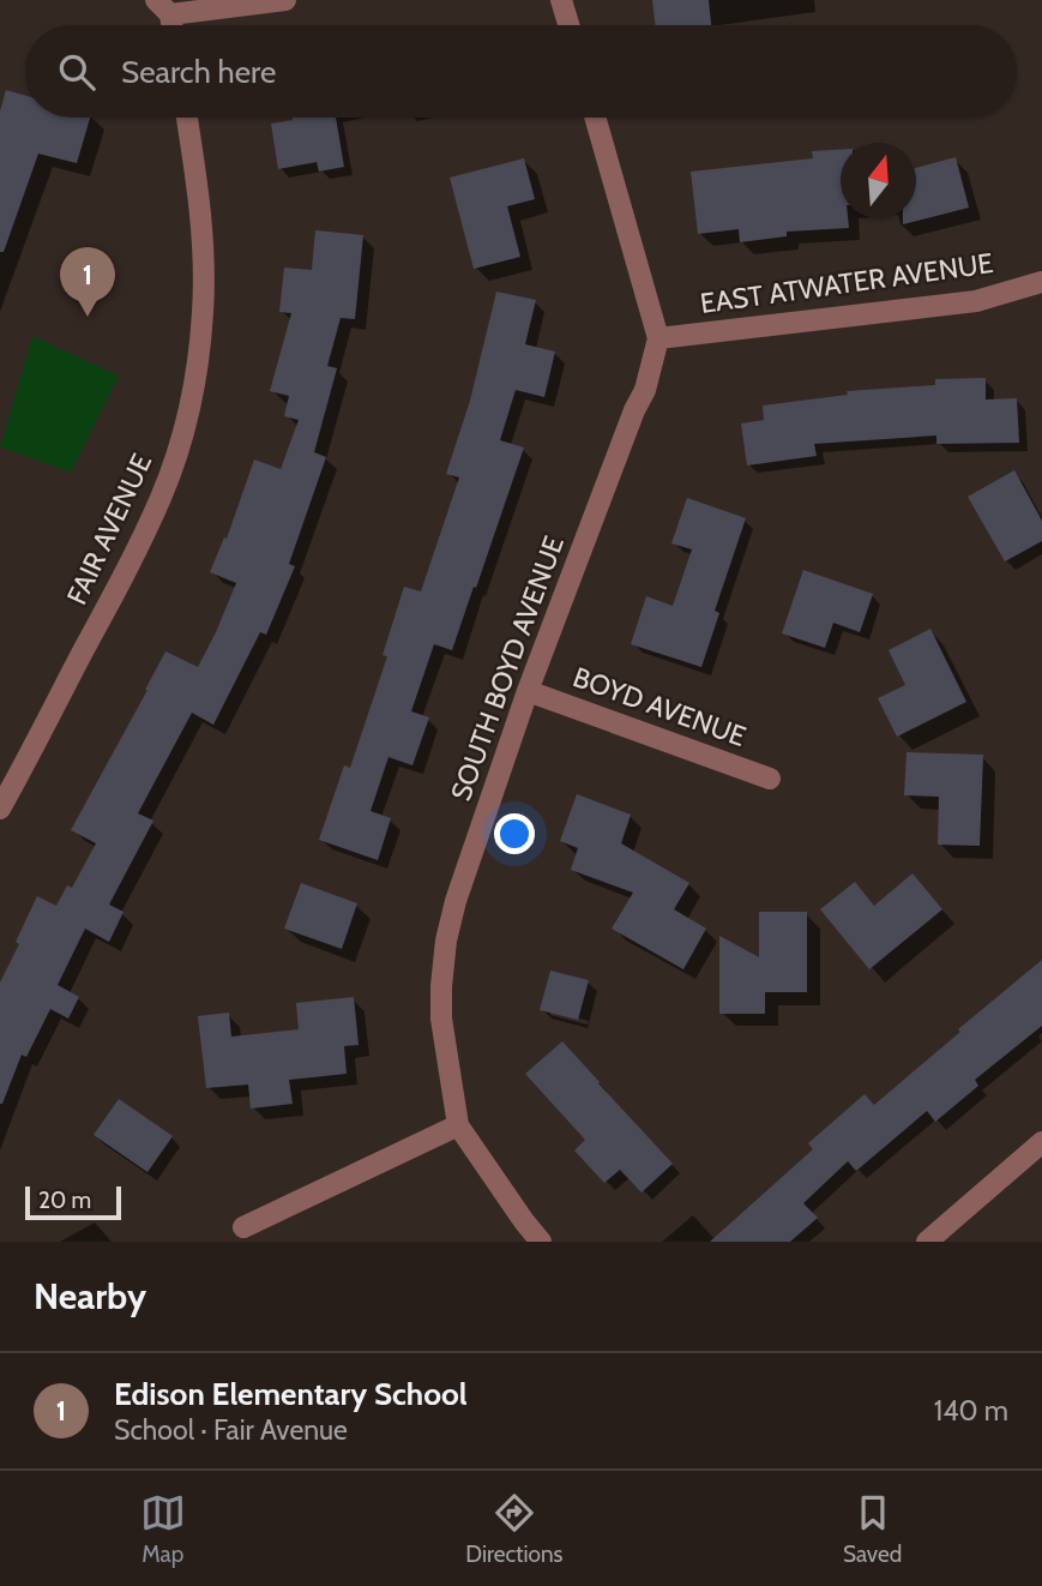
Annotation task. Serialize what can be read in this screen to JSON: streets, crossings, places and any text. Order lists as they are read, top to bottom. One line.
{"streets":{"street":["EAST ATWATER AVENUE","FAIR AVENUE","SOUTH BOYD AVENUE","BOYD AVENUE"]},"crossings":[["EAST ATWATER AVENUE","SOUTH BOYD AVENUE"],["SOUTH BOYD AVENUE","BOYD AVENUE"]],"scale_bar":"20 m","north":"top","page":{"search":"Search here","pins":"1","scale":"20 m","heading":"Nearby","list":[{"mark":"1","name":"Edison Elementary School","note":"School · Fair Avenue","value":"140 m"}],"nav":["Map","Directions","Saved"]}}
